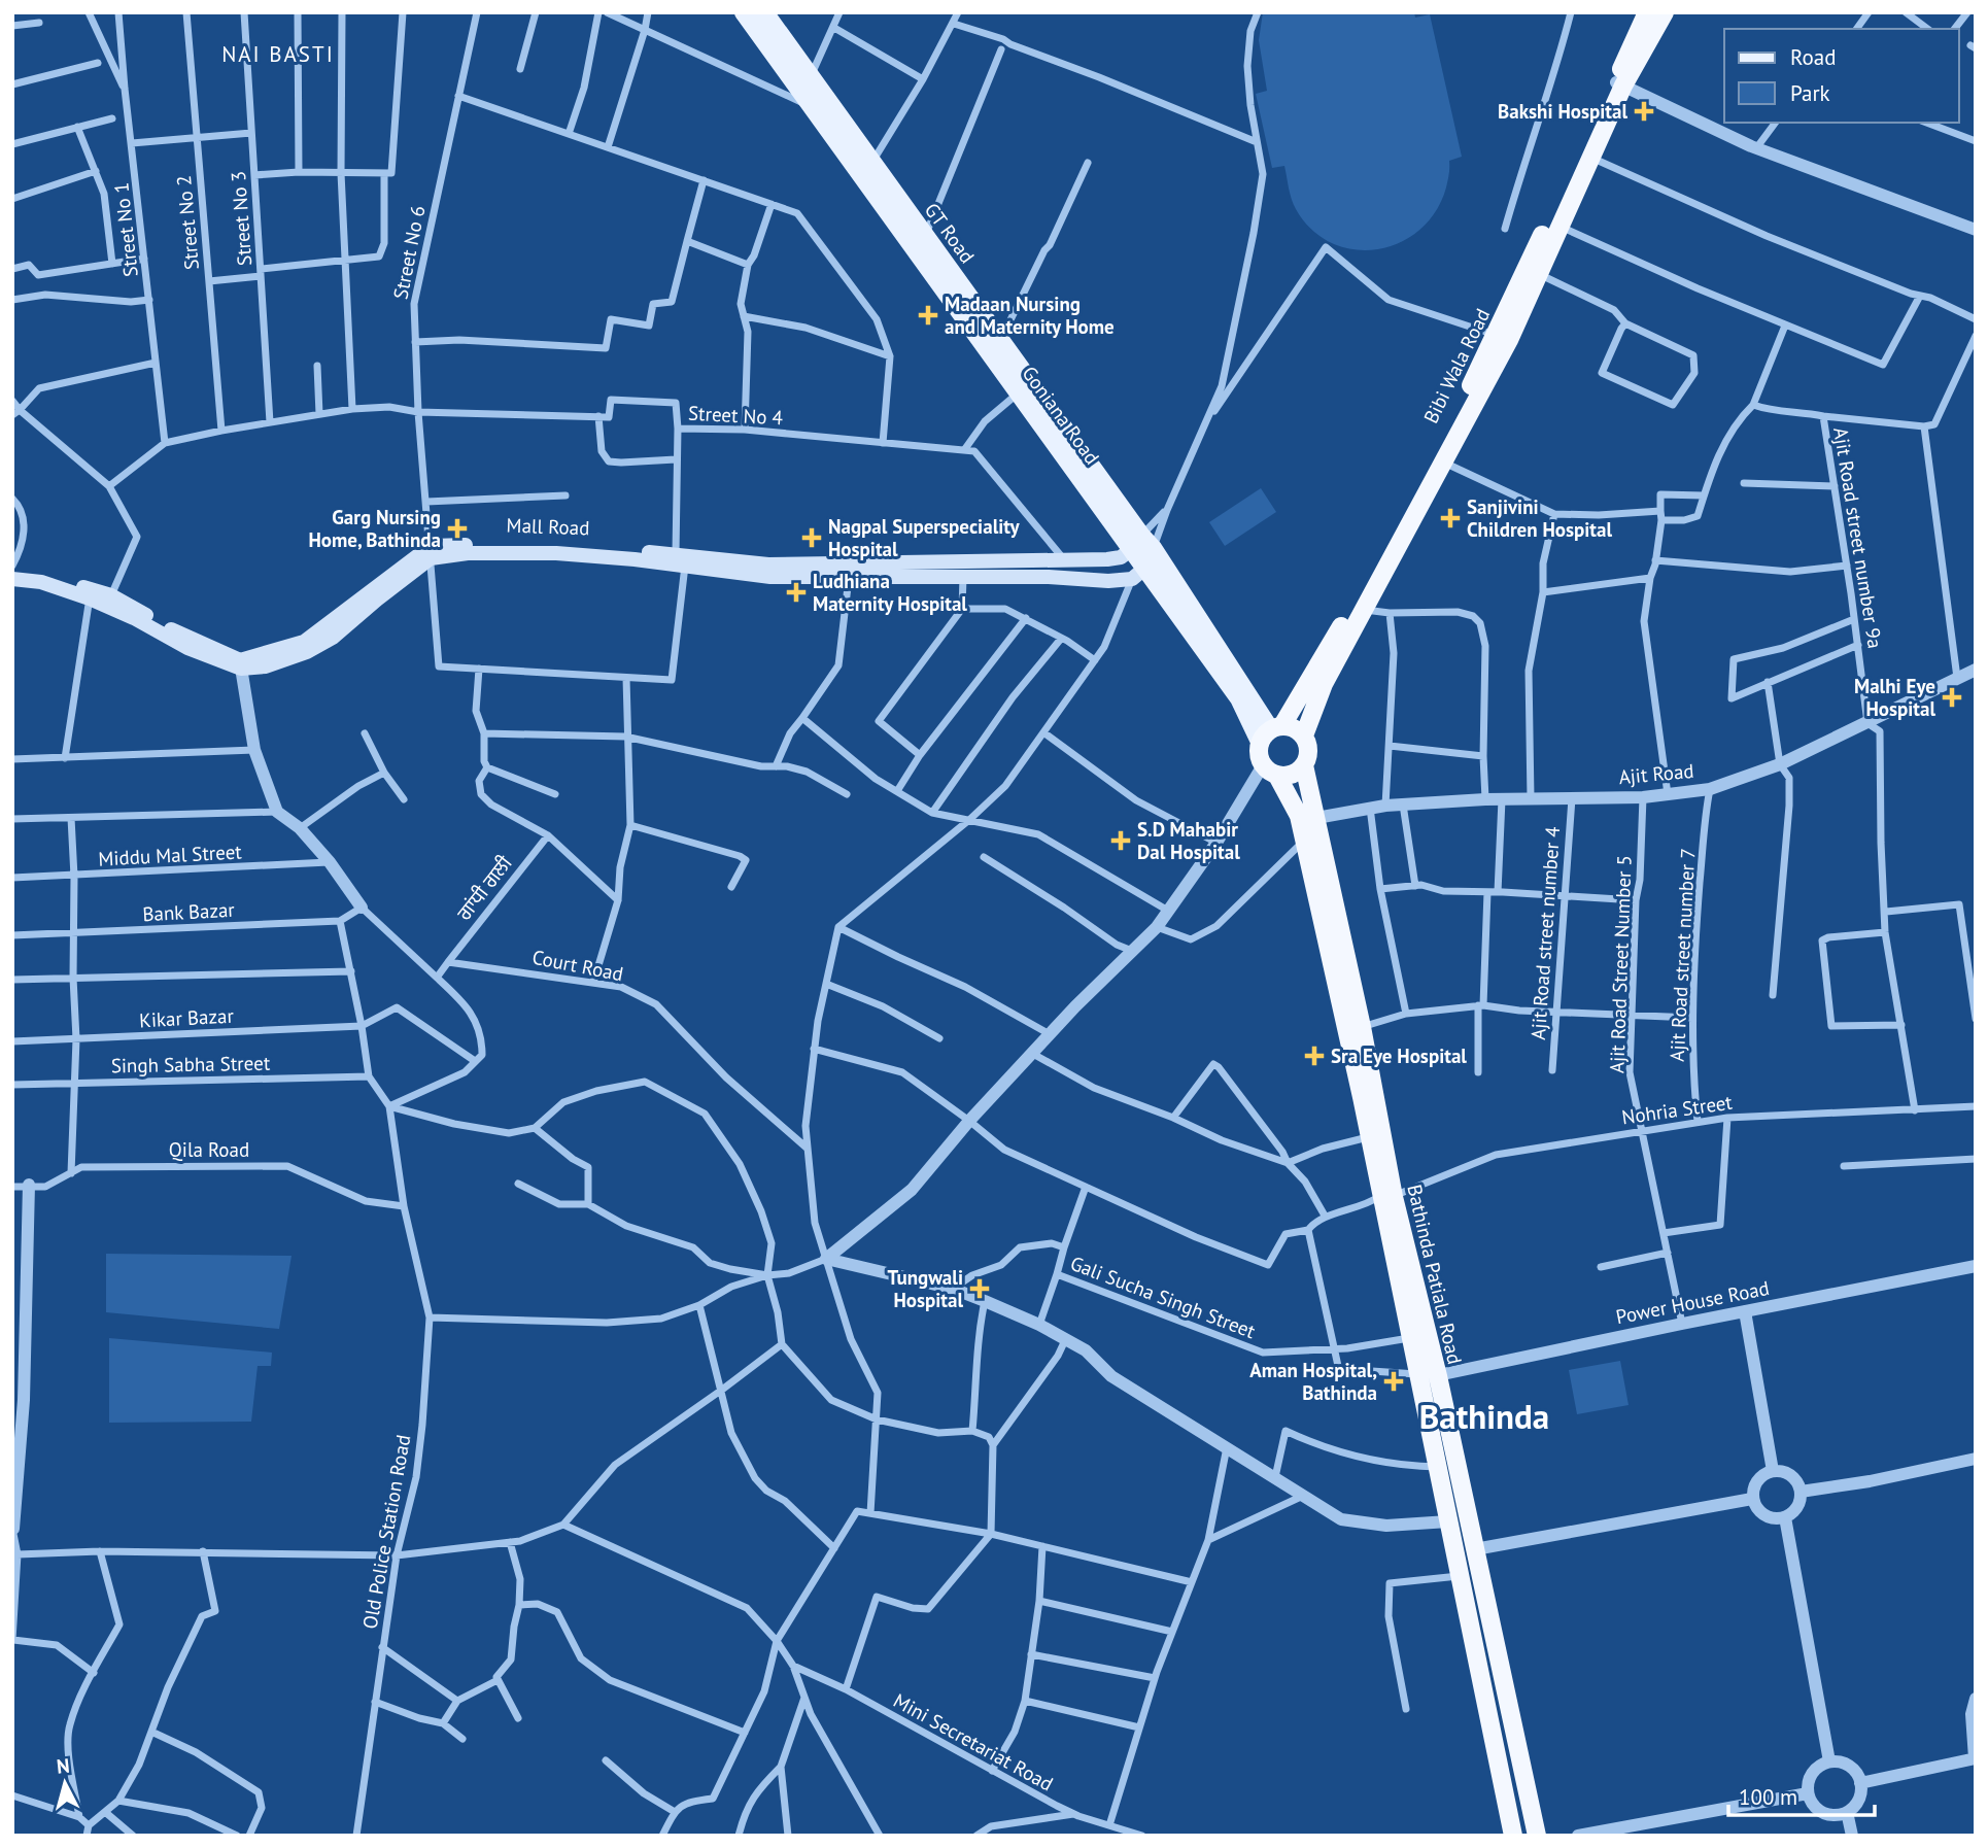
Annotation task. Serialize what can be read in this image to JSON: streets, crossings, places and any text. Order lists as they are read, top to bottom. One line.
{"streets":{"highway":["Bibi Wala Road","Bathinda Patiala Road"],"main road":["GT Road","Goniana Road","Mall Road"],"street":["Street No 3","Street No 2","Street No 1","Street No 6","Street No 4","Ajit Road street number 9a","Ajit Road","Middu Mal Street","ਗਾਂਧੀ ਗਲੀ","Bank Bazar","Ajit Road street number 4","Ajit Road street number 7","Ajit Road Street Number 5","Court Road","Kikar Bazar","Singh Sabha Street","Nohria Street","Qila Road","Gali Sucha Singh Street","Power House Road","Old Police Station Road","Mini Secretariat Road"]},"crossings":[["GT Road","Bibi Wala Road"],["GT Road","Goniana Road"],["GT Road","Mall Road"],["GT Road","Bathinda Patiala Road"],["Street No 6","Mall Road"],["Bibi Wala Road","Goniana Road"],["Bibi Wala Road","Bathinda Patiala Road"],["Goniana Road","Mall Road"],["Goniana Road","Bathinda Patiala Road"],["Ajit Road street number 9a","Ajit Road"],["Ajit Road","Ajit Road street number 4"],["Ajit Road","Ajit Road street number 7"],["Ajit Road","Ajit Road Street Number 5"],["Ajit Road","Bathinda Patiala Road"],["ਗਾਂਧੀ ਗਲੀ","Court Road"],["Ajit Road street number 7","Nohria Street"],["Ajit Road Street Number 5","Nohria Street"],["Ajit Road Street Number 5","Power House Road"],["Nohria Street","Bathinda Patiala Road"],["Qila Road","Old Police Station Road"],["Bathinda Patiala Road","Power House Road"]],"districts":["NAI BASTI","Bathinda"],"places":{"health":["Bakshi Hospital","Madaan Nursing and Maternity Home","Sanjivini Children Hospital","Garg Nursing Home, Bathinda","Nagpal Superspeciality Hospital","Ludhiana Maternity Hospital","Malhi Eye Hospital","S.D Mahabir Dal Hospital","Sra Eye Hospital","Tungwali Hospital","Aman Hospital, Bathinda"]},"legend":["Road","Park"],"scale_bar":"100 m","north":"top"}
